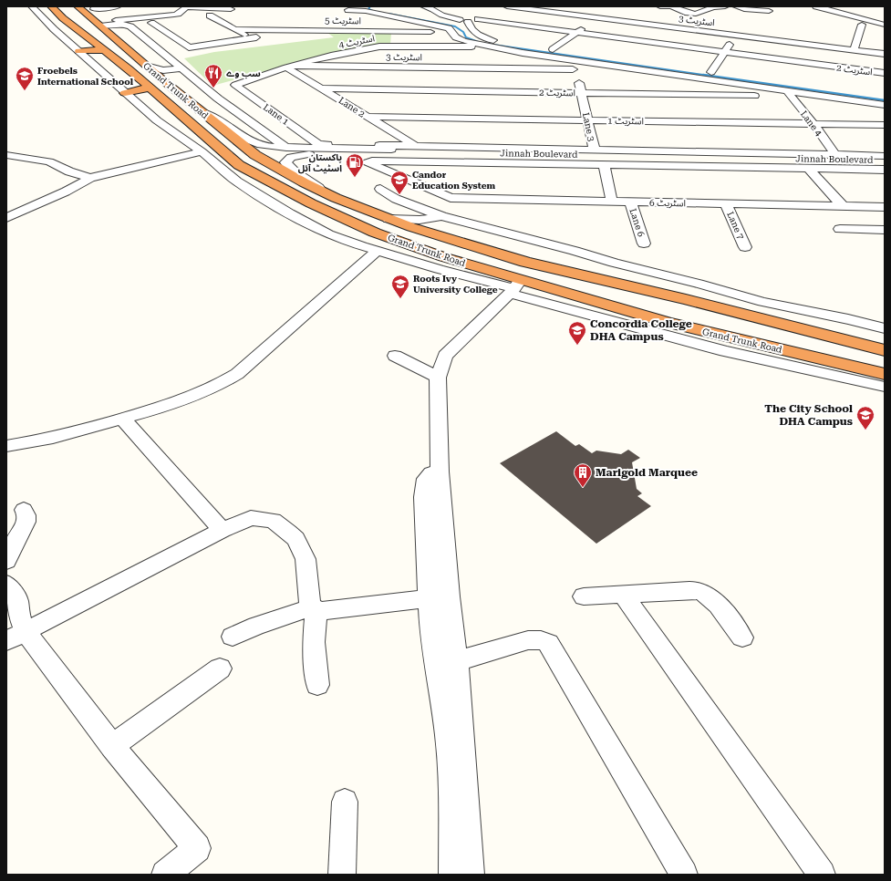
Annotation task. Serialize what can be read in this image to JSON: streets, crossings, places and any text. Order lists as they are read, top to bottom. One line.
{"streets":{"highway":["Grand Trunk Road"],"street":["اسٹریٹ 5","اسٹریٹ 3","اسٹریٹ 4","اسٹریٹ 2","Lane 2","Lane 1","اسٹریٹ 1","Lane 4","Lane 3","Jinnah Boulevard","اسٹریٹ 6","Lane 6","Lane 7"]},"crossings":[["اسٹریٹ 3","اسٹریٹ 4"],["اسٹریٹ 3","Lane 2"],["اسٹریٹ 3","Lane 3"],["اسٹریٹ 4","Lane 2"],["اسٹریٹ 4","Lane 1"],["اسٹریٹ 2","Lane 2"],["اسٹریٹ 2","Lane 4"],["اسٹریٹ 2","Lane 3"],["Grand Trunk Road","Jinnah Boulevard"],["Lane 2","Lane 1"],["Lane 2","اسٹریٹ 1"],["اسٹریٹ 1","Lane 4"],["اسٹریٹ 1","Lane 3"],["Jinnah Boulevard","اسٹریٹ 6"],["اسٹریٹ 6","Lane 6"],["اسٹریٹ 6","Lane 7"]],"places":{"restaurant":["سب وے"],"school or university":["Froebels International School","Candor Education System","Roots Ivy University College","Concordia College DHA Campus","The City School DHA Campus"],"fuel station":["پاکستان اسٹیٹ آئل"],"building":["Marigold Marquee"]}}
